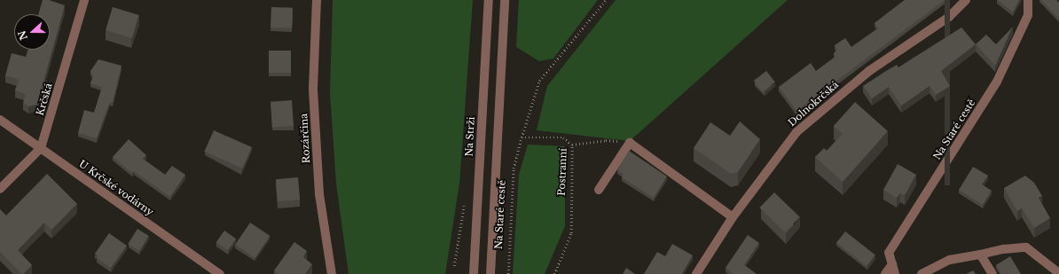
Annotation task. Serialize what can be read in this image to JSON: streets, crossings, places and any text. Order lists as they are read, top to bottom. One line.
{"streets":{"street":["Krčská","Dolnokrčská","Na Staré cestě","Na Strži","Rozárčina","U Krčské vodárny"],"path":["Postranní"]},"crossings":[["Krčská","U Krčské vodárny"]],"north":"left"}
